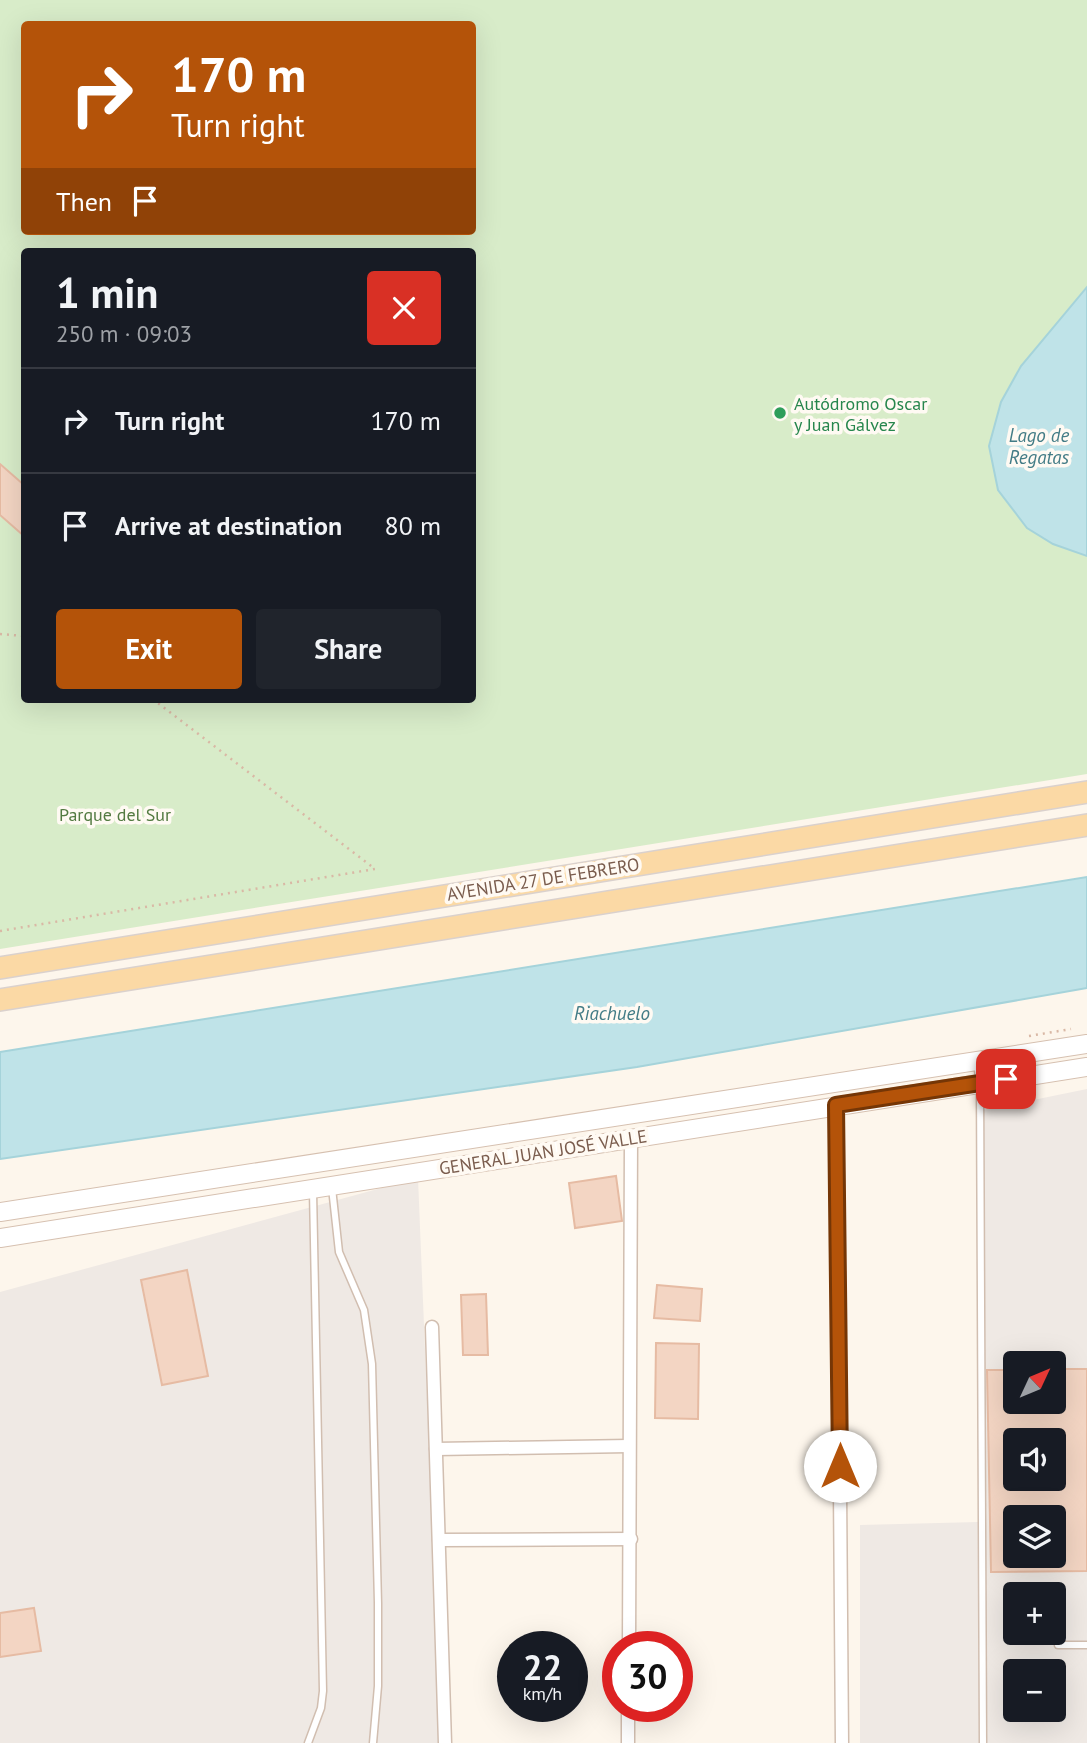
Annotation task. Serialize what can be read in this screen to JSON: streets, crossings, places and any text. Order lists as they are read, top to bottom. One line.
{"streets":{"main road":["AVENIDA 27 DE FEBRERO","GENERAL JUAN JOSÉ VALLE"]},"water":["Lago de Regatas","Riachuelo"],"parks":["Parque del Sur"],"places":["Autódromo Oscar y Juan Gálvez"],"north":"top right","page":{"turn":["170 m","Turn right"],"then":"Then","heading":["1 min","250 m · 09:03"],"list":[{"name":"Turn right","value":"170 m"},{"name":"Arrive at destination","value":"80 m"}],"buttons":["Exit","Share"],"map_buttons":["+","−"],"speed":"22 km/h","limit":"30"}}
